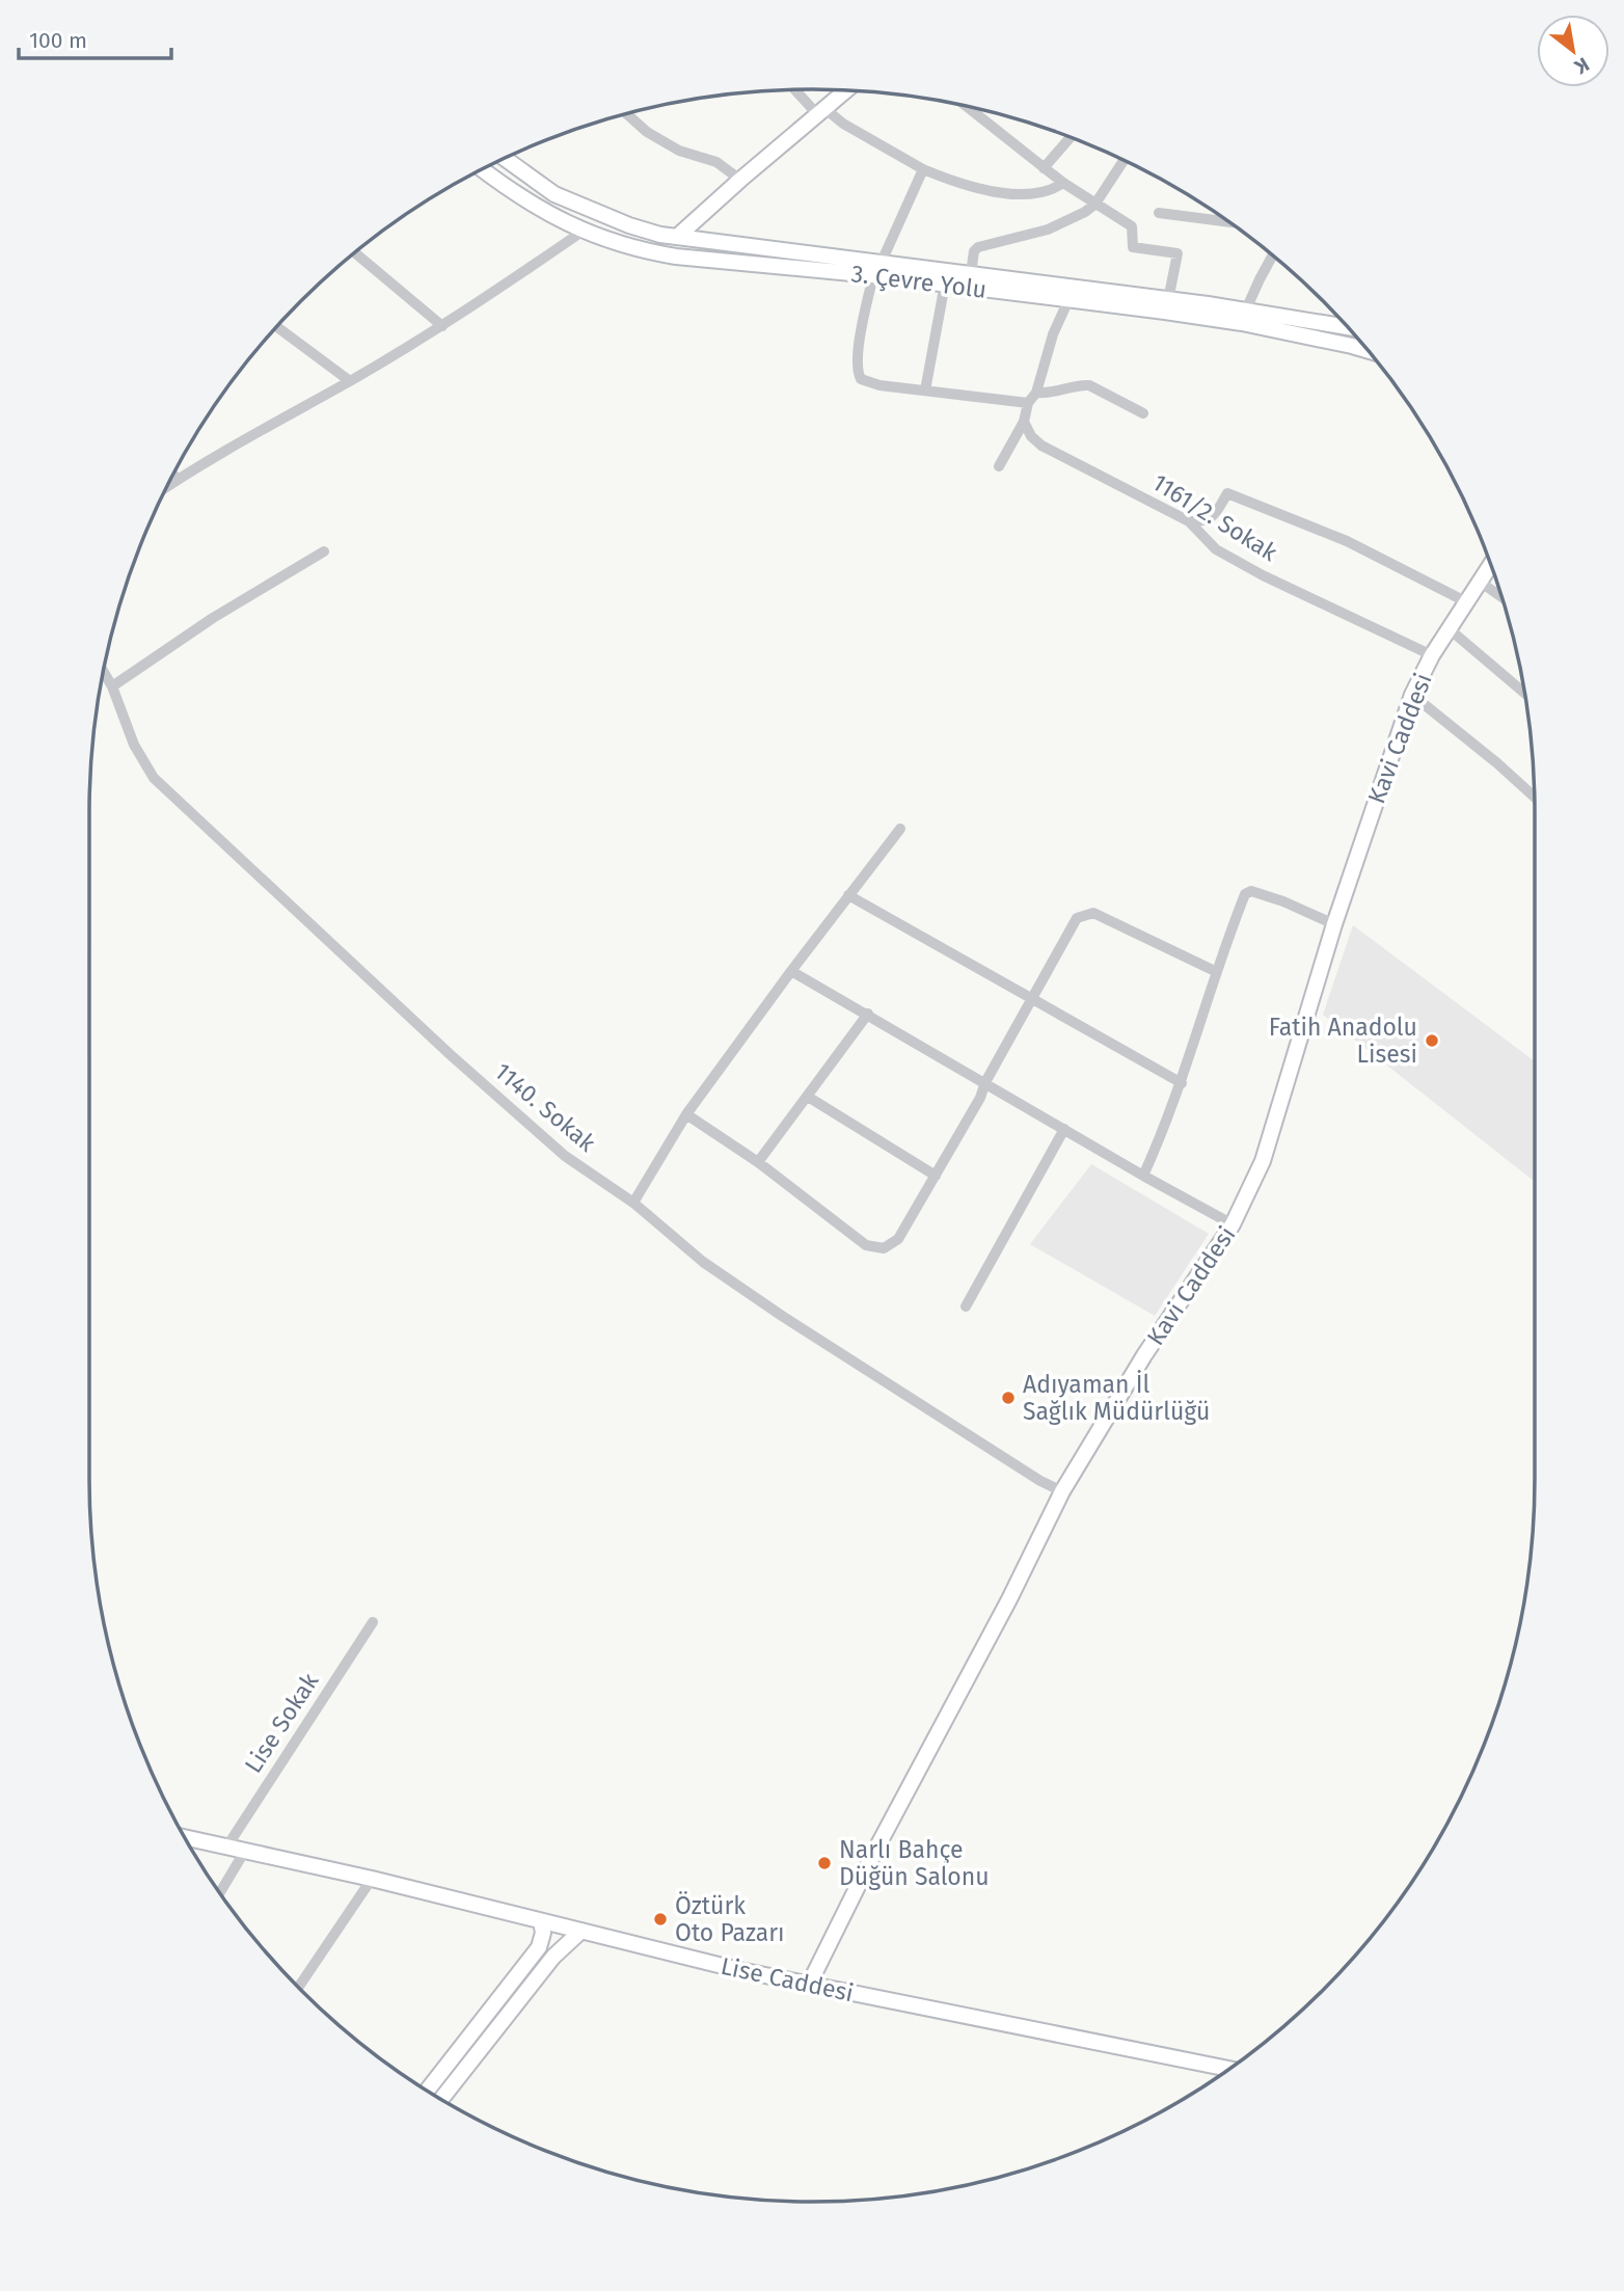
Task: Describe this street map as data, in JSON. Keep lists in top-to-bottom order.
{
  "streets": {
    "street": [
      "3. Çevre Yolu",
      "1161/2. Sokak",
      "Kavi Caddesi",
      "1140. Sokak",
      "Lise Sokak",
      "Lise Caddesi"
    ]
  },
  "crossings": [
    ["1161/2. Sokak", "Kavi Caddesi"],
    ["Kavi Caddesi", "1140. Sokak"],
    ["Kavi Caddesi", "Lise Caddesi"],
    ["Lise Sokak", "Lise Caddesi"]
  ],
  "places": [
    "Fatih Anadolu Lisesi",
    "Adıyaman İl Sağlık Müdürlüğü",
    "Narlı Bahçe Düğün Salonu",
    "Öztürk Oto Pazarı"
  ],
  "scale_bar": "100 m",
  "north": "bottom right"
}
